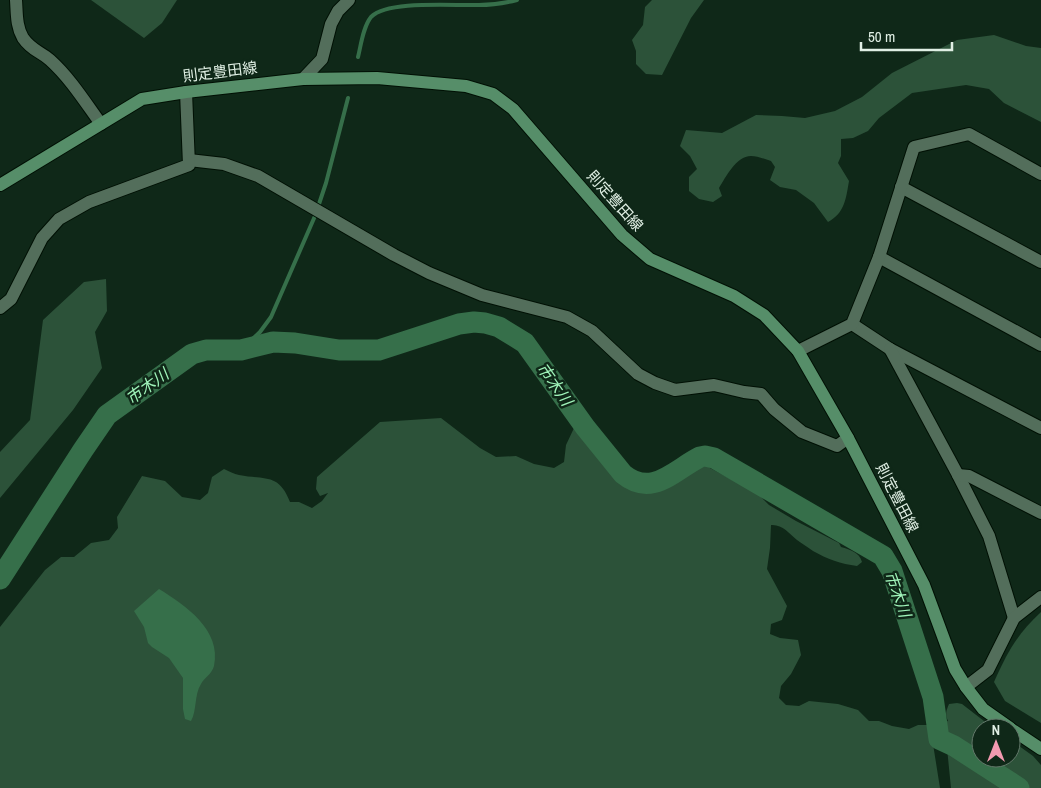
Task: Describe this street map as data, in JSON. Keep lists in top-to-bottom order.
{
  "streets": {
    "main road": ["則定豊田線"]
  },
  "water": ["市木川"],
  "scale_bar": "50 m",
  "north": "top"
}
